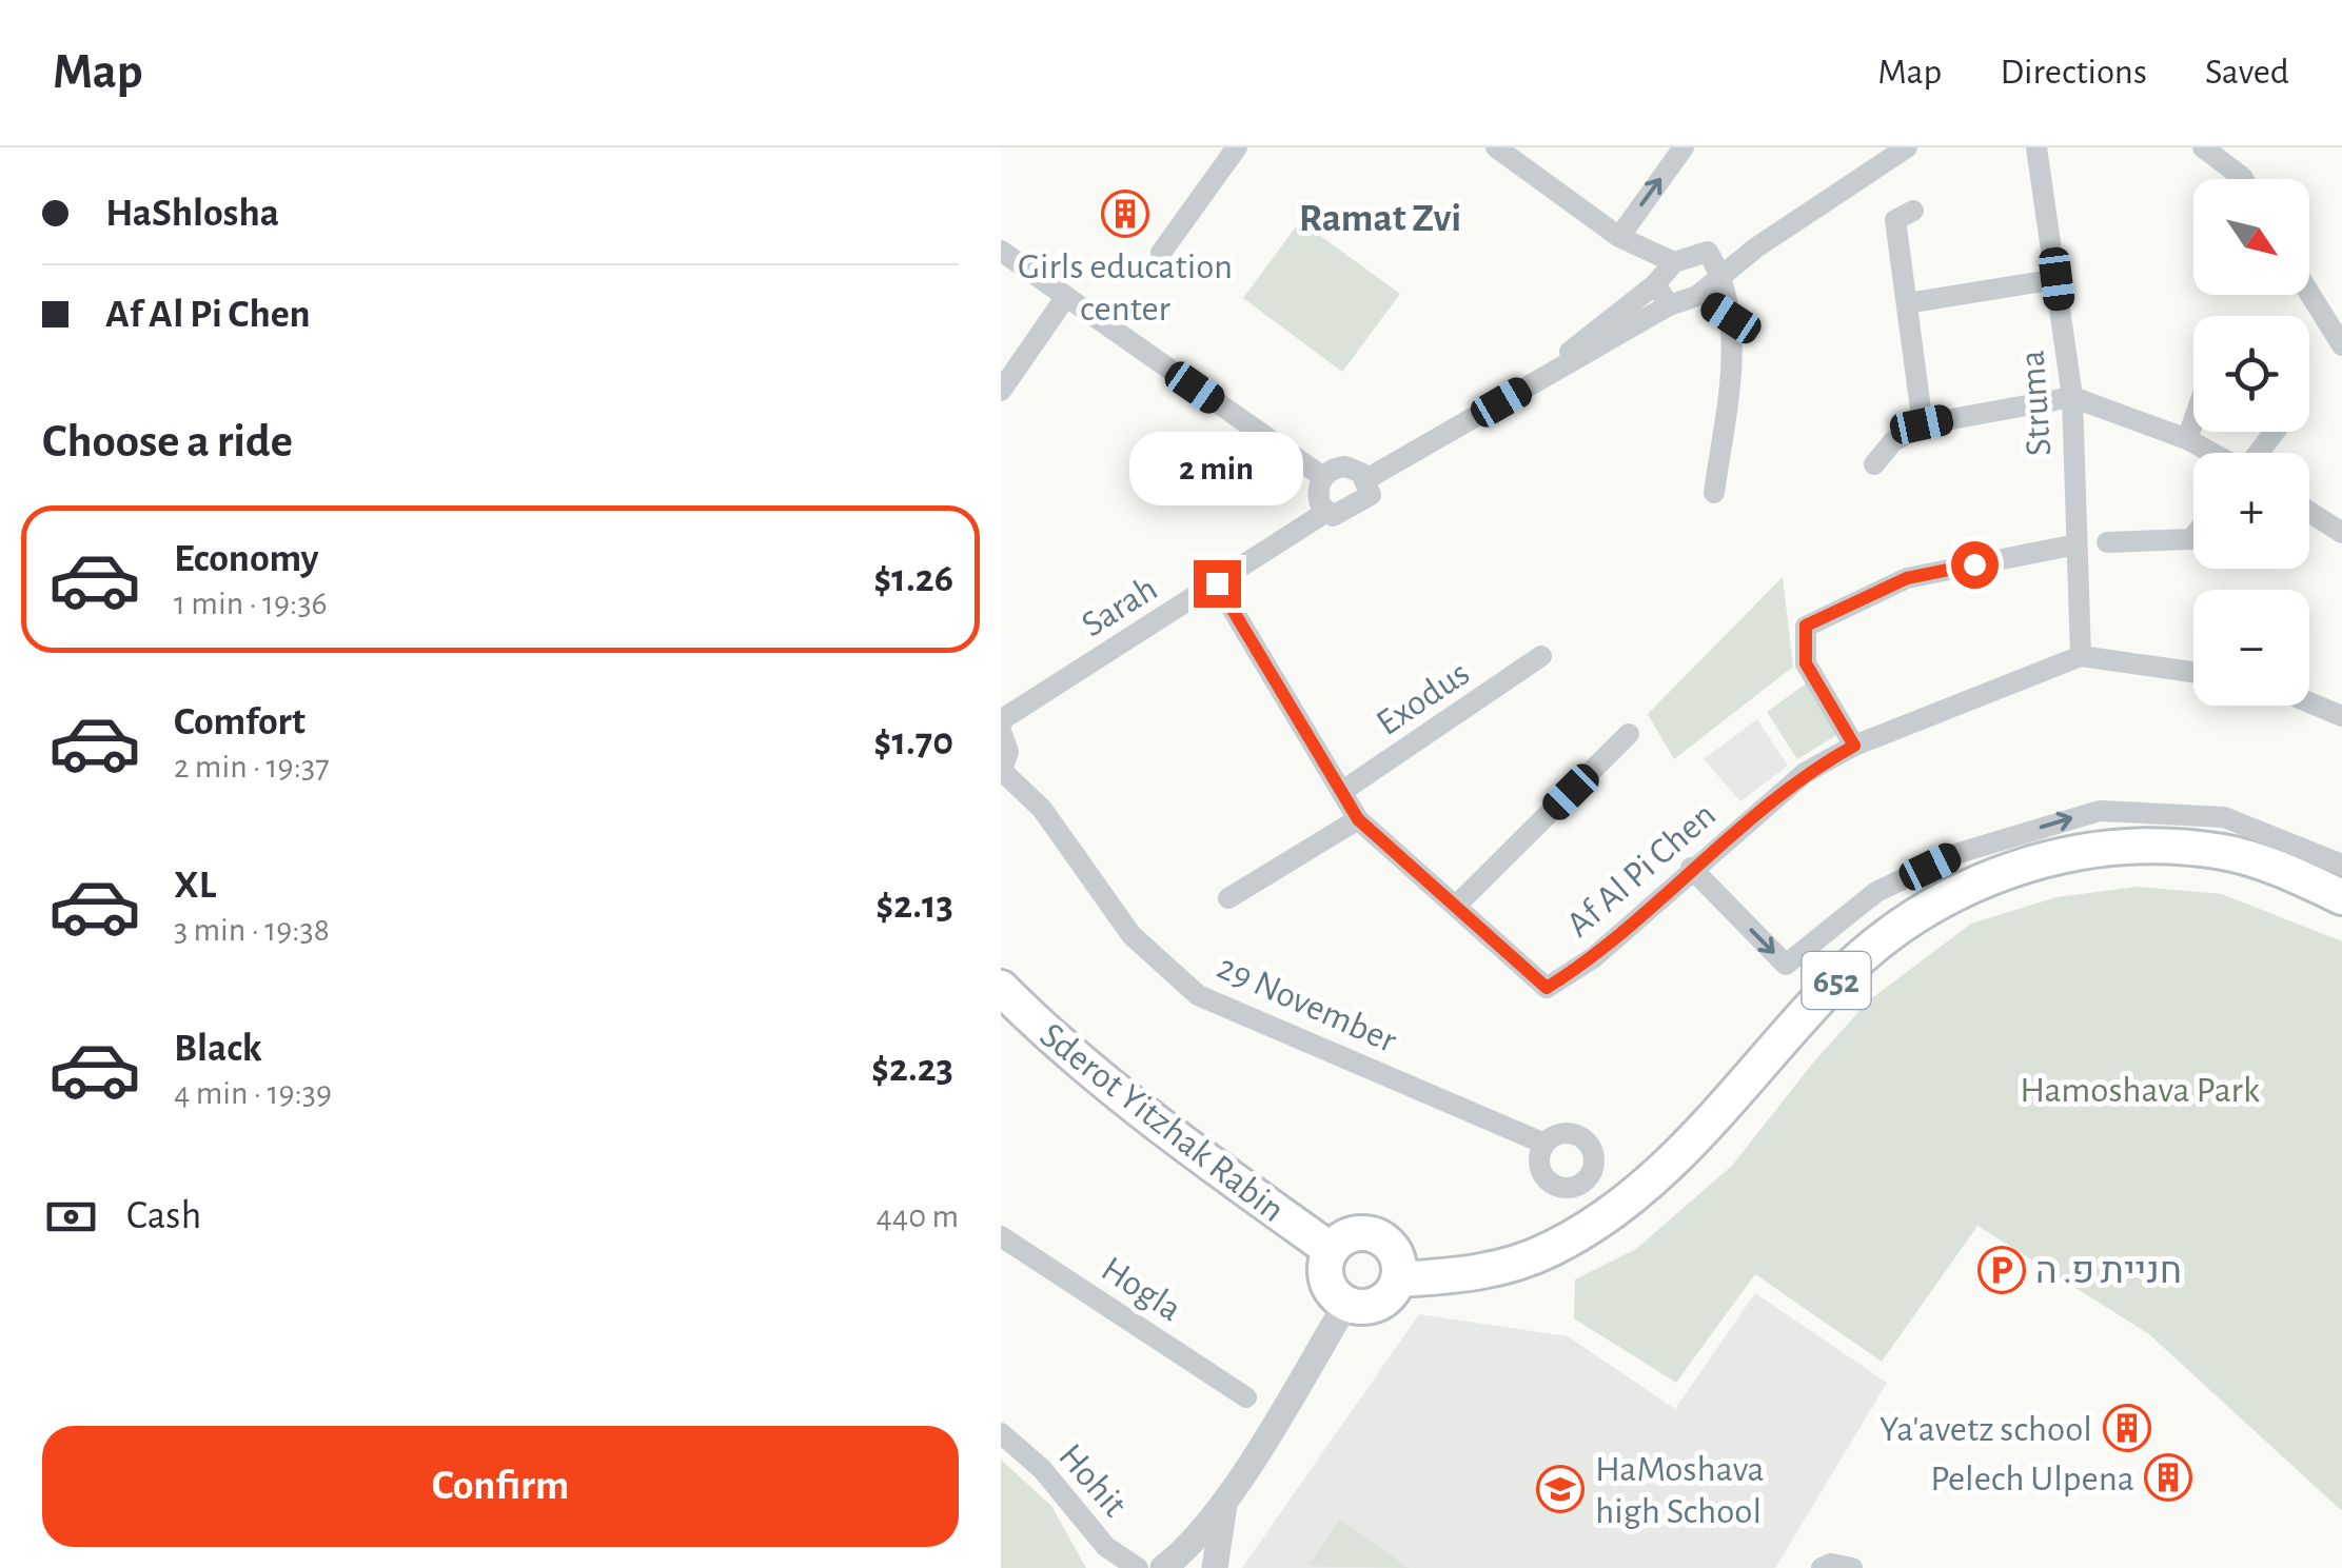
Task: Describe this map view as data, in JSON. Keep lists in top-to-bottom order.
{
  "streets": {
    "main road": ["652", "Sderot Yitzhak Rabin"],
    "street": [
      "Struma",
      "Sarah",
      "Exodus",
      "Af Al Pi Chen",
      "29 November",
      "Hogla",
      "Hohit"
    ]
  },
  "crossings": [
    ["Struma", "Af Al Pi Chen"],
    ["Sarah", "Af Al Pi Chen"],
    ["Exodus", "Af Al Pi Chen"],
    ["652", "Sderot Yitzhak Rabin"]
  ],
  "districts": ["Ramat Zvi"],
  "parks": ["Hamoshava Park"],
  "places": {
    "building": ["Girls education center", "Ya'avetz school", "Pelech Ulpena"],
    "parking": ["חניית פ. ה"],
    "school or university": ["HaMoshava high School"]
  },
  "north": "bottom right",
  "page": {
    "header": "Map",
    "nav": ["Map", "Directions", "Saved"],
    "banner": ["HaShlosha", "Af Al Pi Chen"],
    "map_buttons": ["+", "−"],
    "heading": "Choose a ride",
    "bubble": "2 min",
    "list": [
      {
        "name": "Economy",
        "note": "1 min · 19:36",
        "value": "$1.26"
      },
      {
        "name": "Comfort",
        "note": "2 min · 19:37",
        "value": "$1.70"
      },
      {
        "name": "XL",
        "note": "3 min · 19:38",
        "value": "$2.13"
      },
      {
        "name": "Black",
        "note": "4 min · 19:39",
        "value": "$2.23"
      }
    ],
    "pay": ["Cash", "440 m"],
    "buttons": "Confirm"
  }
}
